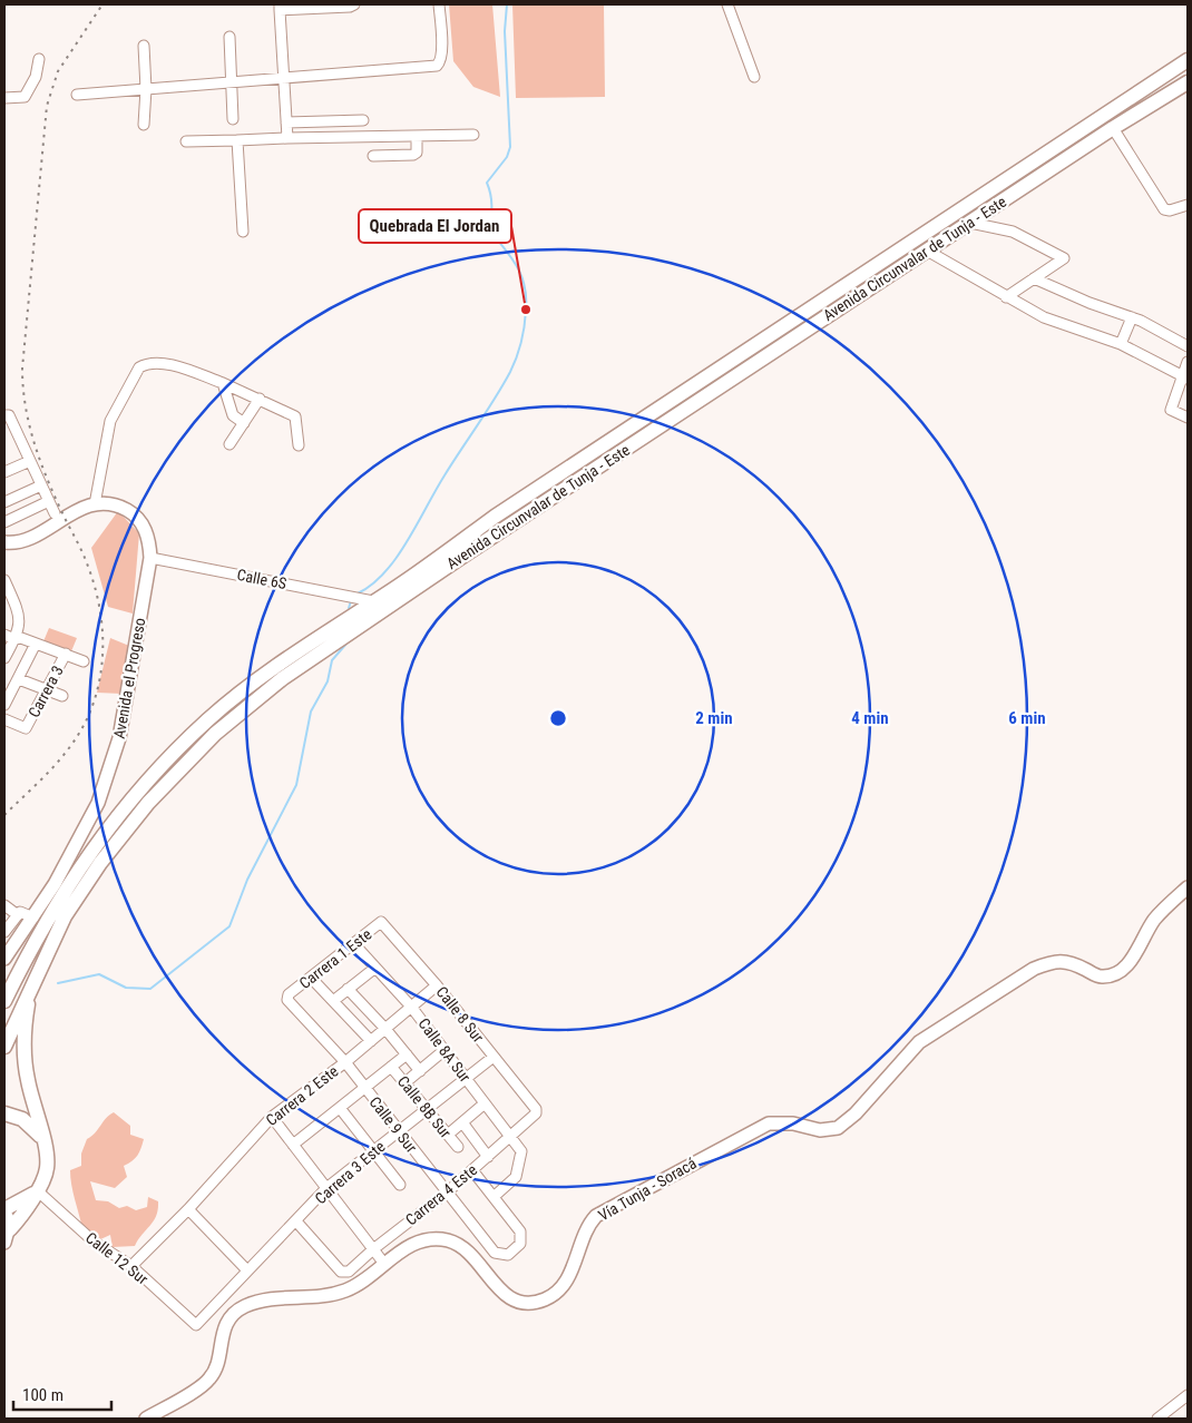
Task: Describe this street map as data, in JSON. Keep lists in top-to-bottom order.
{
  "streets": {
    "highway": ["Avenida Circunvalar de Tunja - Este"],
    "main road": ["Avenida el Progreso", "Vía Tunja - Soracá"],
    "street": [
      "Calle 6S",
      "Carrera 3",
      "Carrera 1 Este",
      "Calle 8 Sur",
      "Calle 8A Sur",
      "Carrera 2 Este",
      "Calle 8B Sur",
      "Calle 9 Sur",
      "Carrera 3 Este",
      "Carrera 4 Este",
      "Calle 12 Sur"
    ]
  },
  "crossings": [
    ["Avenida Circunvalar de Tunja - Este", "Calle 6S"],
    ["Calle 6S", "Avenida el Progreso"],
    ["Carrera 1 Este", "Calle 8 Sur"],
    ["Carrera 1 Este", "Calle 8A Sur"],
    ["Carrera 1 Este", "Calle 9 Sur"],
    ["Calle 8 Sur", "Carrera 2 Este"],
    ["Calle 8 Sur", "Carrera 3 Este"],
    ["Calle 8 Sur", "Carrera 4 Este"],
    ["Calle 8A Sur", "Carrera 2 Este"],
    ["Calle 8A Sur", "Calle 9 Sur"],
    ["Calle 8A Sur", "Carrera 3 Este"],
    ["Calle 8A Sur", "Carrera 4 Este"],
    ["Carrera 2 Este", "Calle 9 Sur"],
    ["Carrera 2 Este", "Calle 12 Sur"],
    ["Calle 8B Sur", "Carrera 3 Este"],
    ["Calle 9 Sur", "Carrera 3 Este"],
    ["Calle 9 Sur", "Carrera 4 Este"],
    ["Carrera 3 Este", "Calle 12 Sur"]
  ],
  "places": ["Quebrada El Jordan"],
  "scale_bar": "100 m",
  "rings": ["2 min", "4 min", "6 min"]
}
